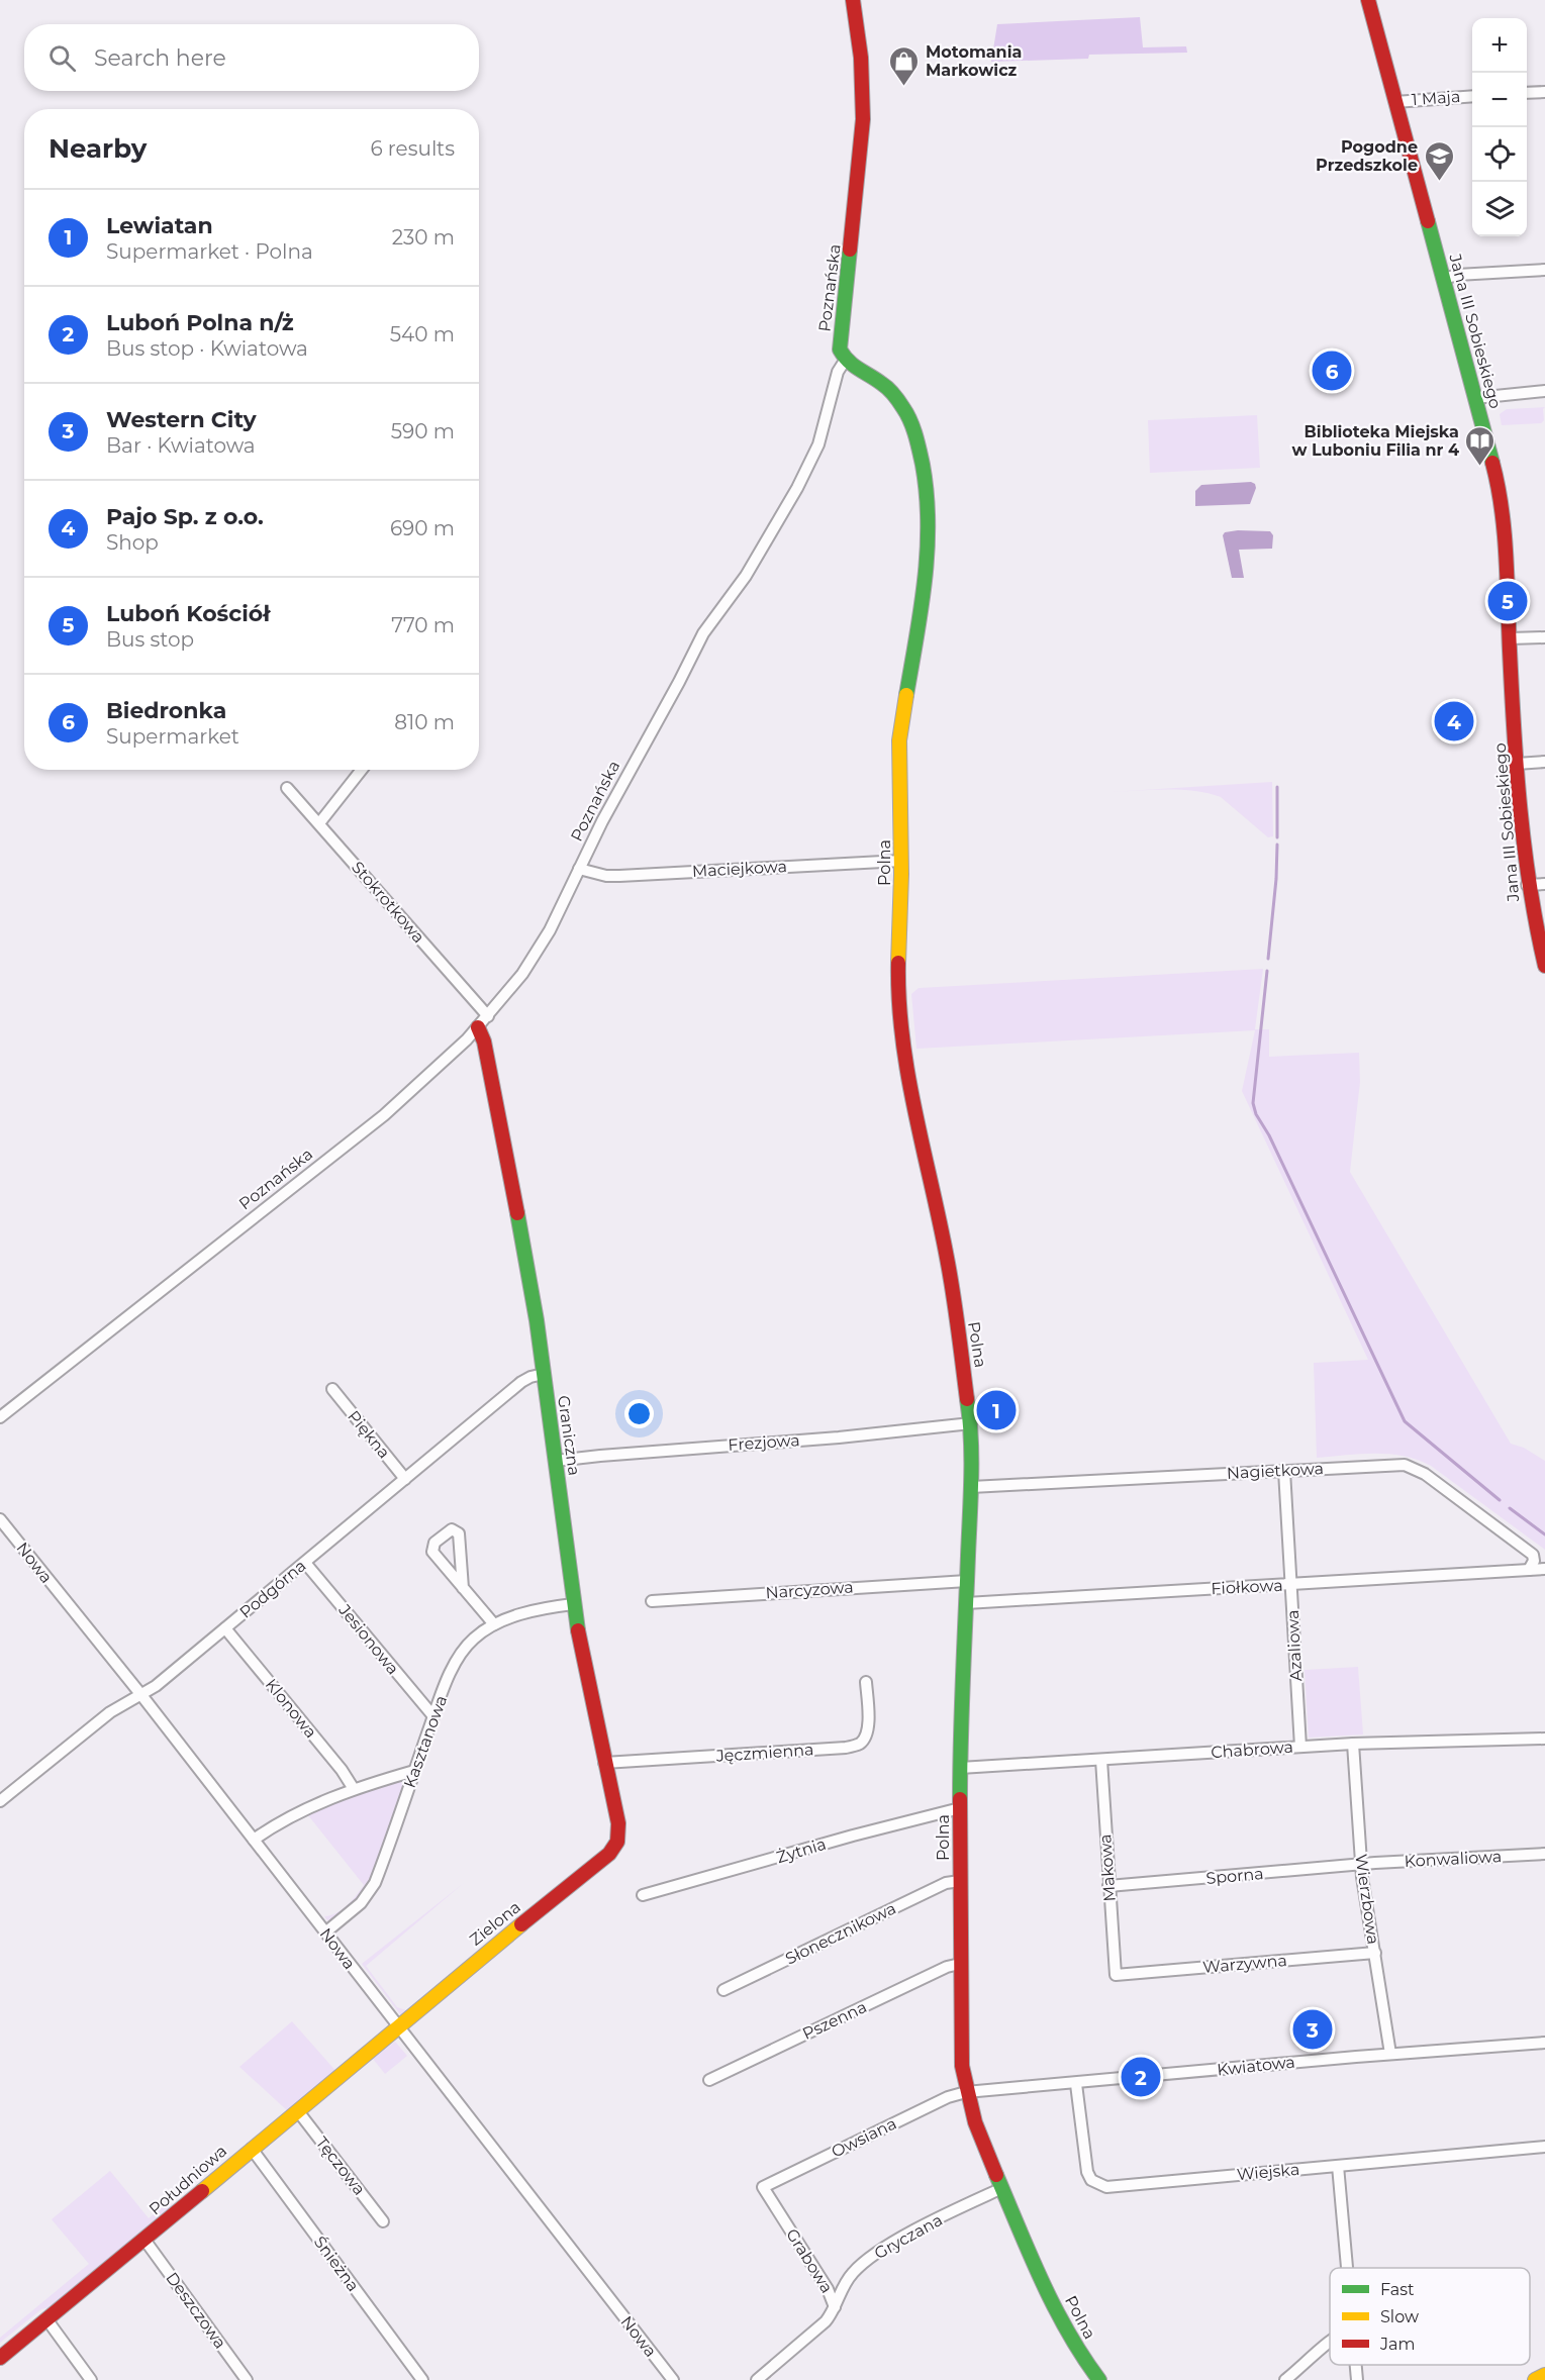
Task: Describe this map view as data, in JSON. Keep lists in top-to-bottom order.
{
  "streets": {
    "street": [
      "1 Maja",
      "Poznańska",
      "Jana III Sobieskiego",
      "Polna",
      "Maciejkowa",
      "Stokrotkowa",
      "Piękna",
      "Graniczna",
      "Frezjowa",
      "Nagietkowa",
      "Nowa",
      "Fiołkowa",
      "Podgórna",
      "Narcyzowa",
      "Jesionowa",
      "Azaliowa",
      "Klonowa",
      "Kasztanowa",
      "Chabrowa",
      "Jęczmienna",
      "Żytnia",
      "Konwaliowa",
      "Makowa",
      "Sporna",
      "Wierzbowa",
      "Zielona",
      "Słonecznikowa",
      "Warzywna",
      "Pszenna",
      "Kwiatowa",
      "Owsiana",
      "Tęczowa",
      "Wiejska",
      "Południowa",
      "Gryczana",
      "Grabowa",
      "Śnieżna",
      "Deszczowa"
    ]
  },
  "crossings": [
    ["1 Maja", "Jana III Sobieskiego"],
    ["Poznańska", "Polna"],
    ["Poznańska", "Maciejkowa"],
    ["Poznańska", "Stokrotkowa"],
    ["Poznańska", "Graniczna"],
    ["Polna", "Maciejkowa"],
    ["Polna", "Frezjowa"],
    ["Polna", "Nagietkowa"],
    ["Polna", "Fiołkowa"],
    ["Polna", "Narcyzowa"],
    ["Polna", "Chabrowa"],
    ["Polna", "Żytnia"],
    ["Polna", "Słonecznikowa"],
    ["Polna", "Pszenna"],
    ["Polna", "Kwiatowa"],
    ["Polna", "Owsiana"],
    ["Polna", "Gryczana"],
    ["Piękna", "Podgórna"],
    ["Graniczna", "Frezjowa"],
    ["Graniczna", "Podgórna"],
    ["Graniczna", "Kasztanowa"],
    ["Graniczna", "Jęczmienna"],
    ["Graniczna", "Zielona"],
    ["Nagietkowa", "Fiołkowa"],
    ["Nagietkowa", "Azaliowa"],
    ["Nowa", "Podgórna"],
    ["Nowa", "Kasztanowa"],
    ["Nowa", "Zielona"],
    ["Nowa", "Południowa"],
    ["Fiołkowa", "Azaliowa"],
    ["Podgórna", "Jesionowa"],
    ["Podgórna", "Klonowa"],
    ["Jesionowa", "Kasztanowa"],
    ["Azaliowa", "Chabrowa"],
    ["Chabrowa", "Makowa"],
    ["Chabrowa", "Wierzbowa"],
    ["Konwaliowa", "Sporna"],
    ["Konwaliowa", "Wierzbowa"],
    ["Makowa", "Sporna"],
    ["Makowa", "Warzywna"],
    ["Sporna", "Wierzbowa"],
    ["Wierzbowa", "Warzywna"],
    ["Wierzbowa", "Kwiatowa"],
    ["Zielona", "Południowa"],
    ["Kwiatowa", "Owsiana"],
    ["Kwiatowa", "Wiejska"],
    ["Owsiana", "Grabowa"],
    ["Tęczowa", "Południowa"],
    ["Południowa", "Śnieżna"],
    ["Południowa", "Deszczowa"],
    ["Gryczana", "Grabowa"]
  ],
  "places": {
    "shop": ["Motomania Markowicz"],
    "school or university": ["Pogodne Przedszkole"],
    "library": ["Biblioteka Miejska w Luboniu Filia nr 4"]
  },
  "legend": ["Fast", "Slow", "Jam"],
  "page": {
    "map_buttons": ["+", "−"],
    "search": "Search here",
    "heading": ["Nearby", "6 results"],
    "list": [
      {
        "mark": "1",
        "name": "Lewiatan",
        "note": "Supermarket · Polna",
        "value": "230 m"
      },
      {
        "mark": "2",
        "name": "Luboń Polna n/ż",
        "note": "Bus stop · Kwiatowa",
        "value": "540 m"
      },
      {
        "mark": "3",
        "name": "Western City",
        "note": "Bar · Kwiatowa",
        "value": "590 m"
      },
      {
        "mark": "4",
        "name": "Pajo Sp. z o.o.",
        "note": "Shop",
        "value": "690 m"
      },
      {
        "mark": "5",
        "name": "Luboń Kościół",
        "note": "Bus stop",
        "value": "770 m"
      },
      {
        "mark": "6",
        "name": "Biedronka",
        "note": "Supermarket",
        "value": "810 m"
      }
    ],
    "pins": [
      "6",
      "5",
      "4",
      "1",
      "3",
      "2"
    ]
  }
}
